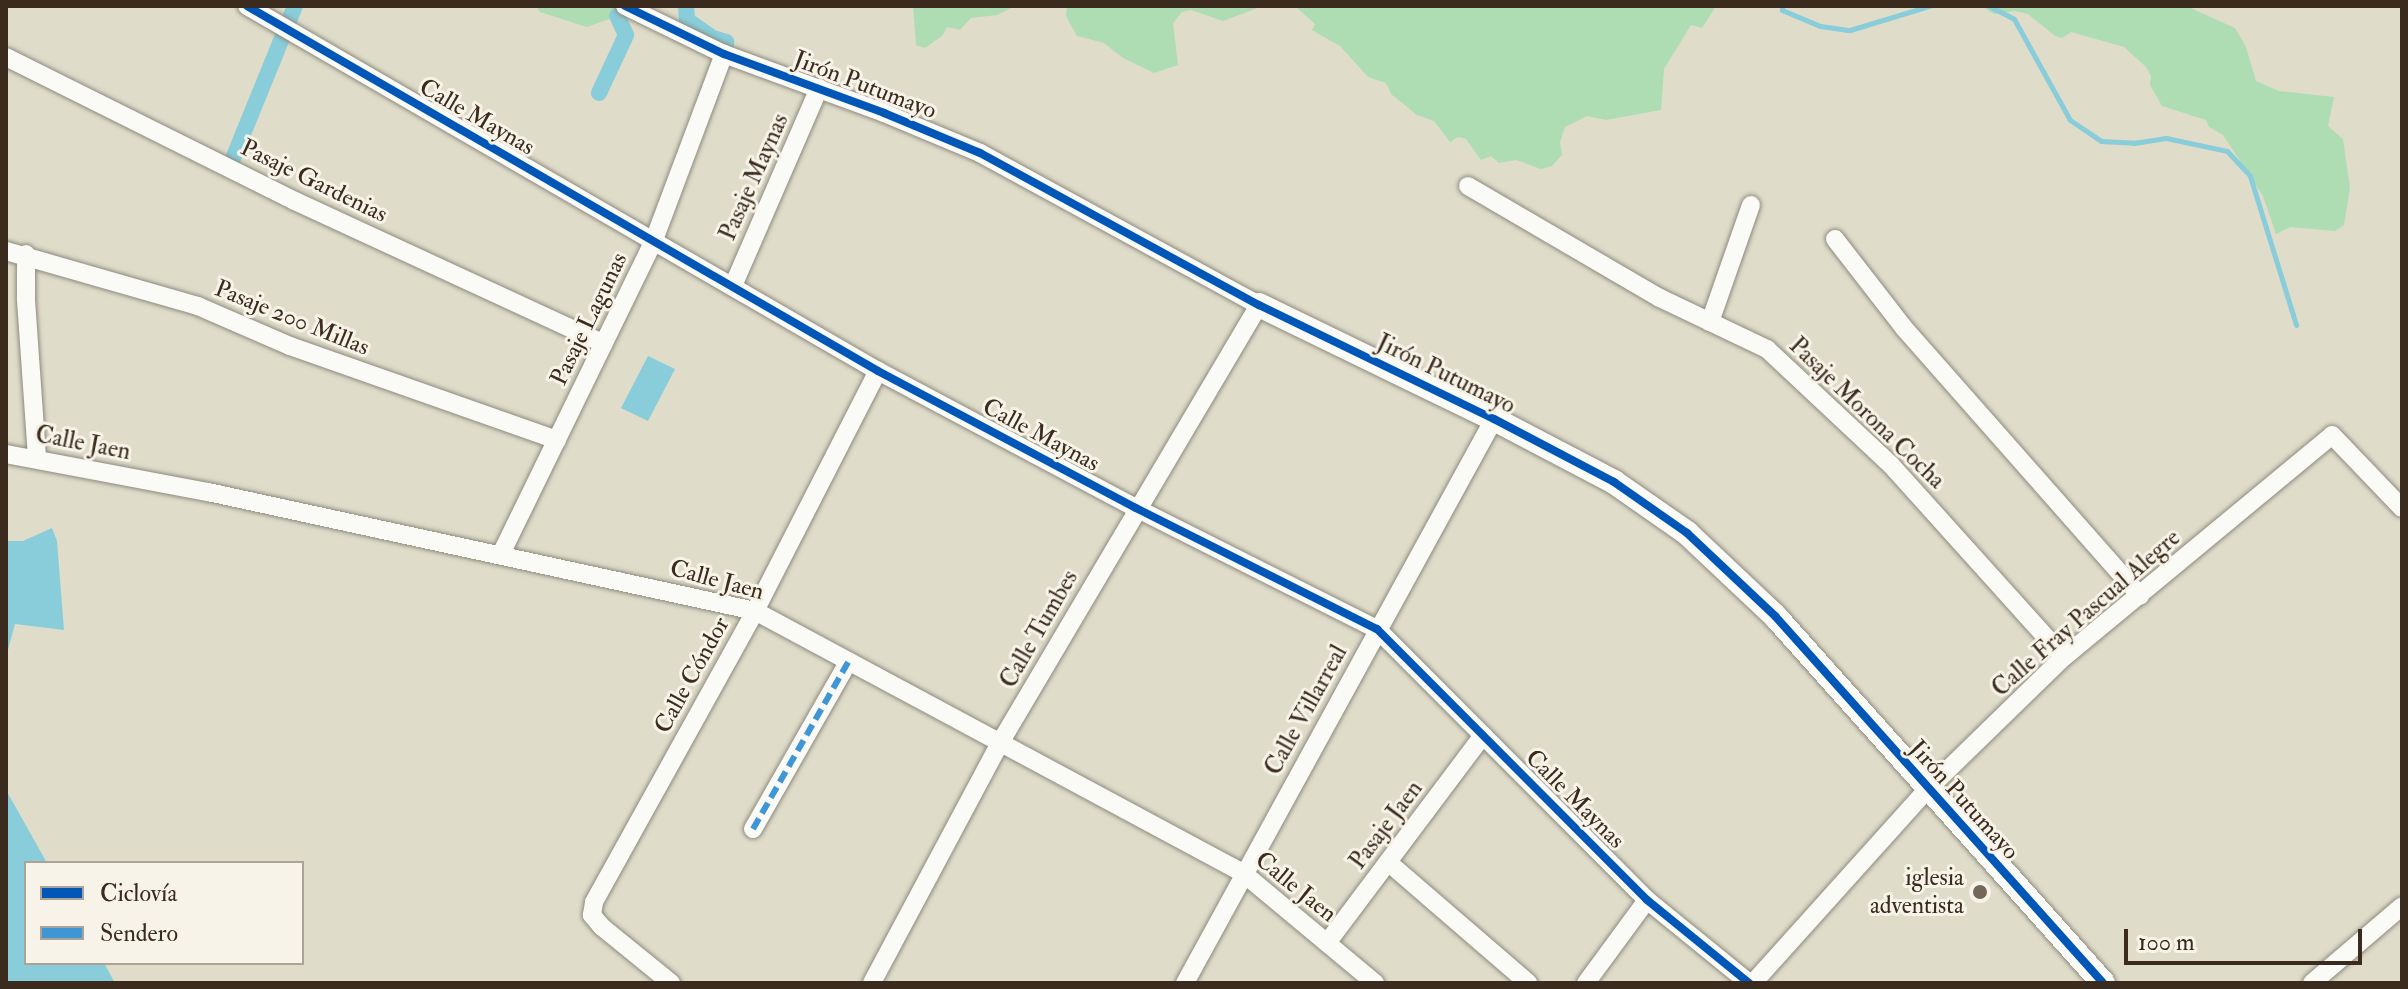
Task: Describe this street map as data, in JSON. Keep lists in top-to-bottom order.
{
  "streets": {
    "street": [
      "Jirón Putumayo",
      "Calle Maynas",
      "Pasaje Maynas",
      "Pasaje Gardenias",
      "Pasaje 200 Millas",
      "Pasaje Lagunas",
      "Pasaje Morona Cocha",
      "Calle Jaen",
      "Calle Fray Pascual Alegre",
      "Calle Tumbes",
      "Calle Cóndor",
      "Calle Villarreal",
      "Pasaje Jaen"
    ]
  },
  "crossings": [
    ["Jirón Putumayo", "Pasaje Maynas"],
    ["Jirón Putumayo", "Pasaje Lagunas"],
    ["Jirón Putumayo", "Calle Fray Pascual Alegre"],
    ["Jirón Putumayo", "Calle Tumbes"],
    ["Jirón Putumayo", "Calle Villarreal"],
    ["Calle Maynas", "Pasaje Maynas"],
    ["Calle Maynas", "Pasaje Lagunas"],
    ["Calle Maynas", "Calle Fray Pascual Alegre"],
    ["Calle Maynas", "Calle Tumbes"],
    ["Calle Maynas", "Calle Cóndor"],
    ["Calle Maynas", "Calle Villarreal"],
    ["Calle Maynas", "Pasaje Jaen"],
    ["Pasaje Gardenias", "Pasaje Lagunas"],
    ["Pasaje 200 Millas", "Pasaje Lagunas"],
    ["Pasaje Lagunas", "Calle Jaen"],
    ["Pasaje Morona Cocha", "Calle Fray Pascual Alegre"],
    ["Calle Jaen", "Calle Tumbes"],
    ["Calle Jaen", "Calle Cóndor"],
    ["Calle Jaen", "Calle Villarreal"],
    ["Calle Jaen", "Pasaje Jaen"]
  ],
  "places": ["iglesia adventista"],
  "legend": ["Ciclovía", "Sendero"],
  "scale_bar": "100 m"
}
